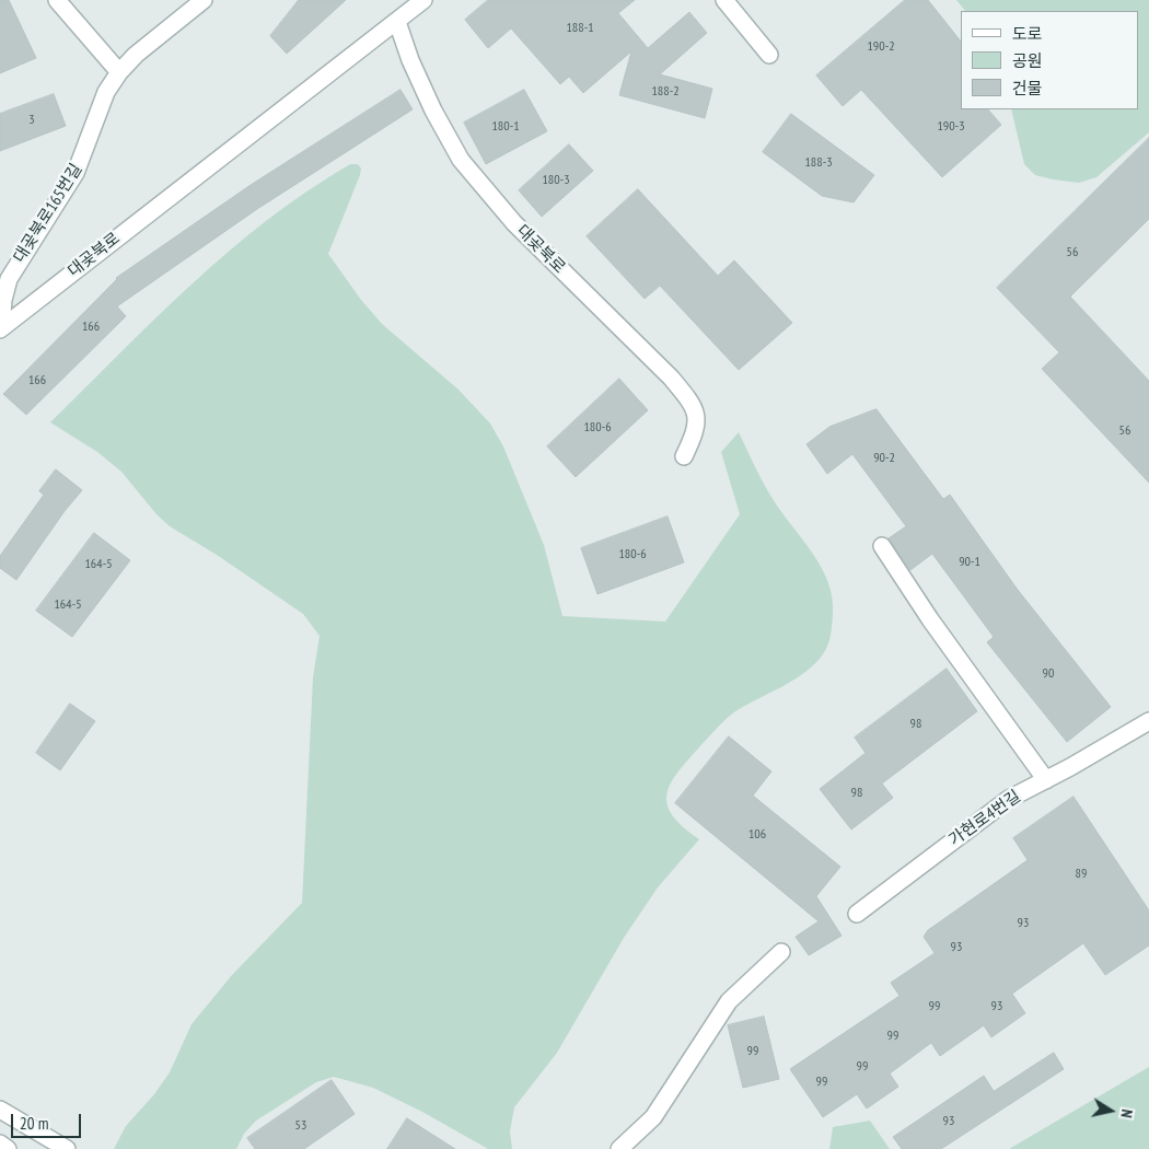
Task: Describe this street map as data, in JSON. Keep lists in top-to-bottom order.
{
  "streets": {
    "street": ["대곶북로165번길", "대곶북로", "가현로4번길"]
  },
  "crossings": [
    ["대곶북로165번길", "대곶북로"]
  ],
  "house_numbers": [
    "188-1",
    "190-2",
    "188-2",
    "3",
    "180-1",
    "190-3",
    "188-3",
    "180-3",
    "56",
    "166",
    "166",
    "180-6",
    "56",
    "90-2",
    "180-6",
    "90-1",
    "164-5",
    "164-5",
    "90",
    "98",
    "98",
    "106",
    "89",
    "93",
    "93",
    "99",
    "93",
    "99",
    "99",
    "99",
    "99",
    "93",
    "53"
  ],
  "legend": ["도로", "공원", "건물"],
  "scale_bar": "20 m",
  "north": "right"
}
